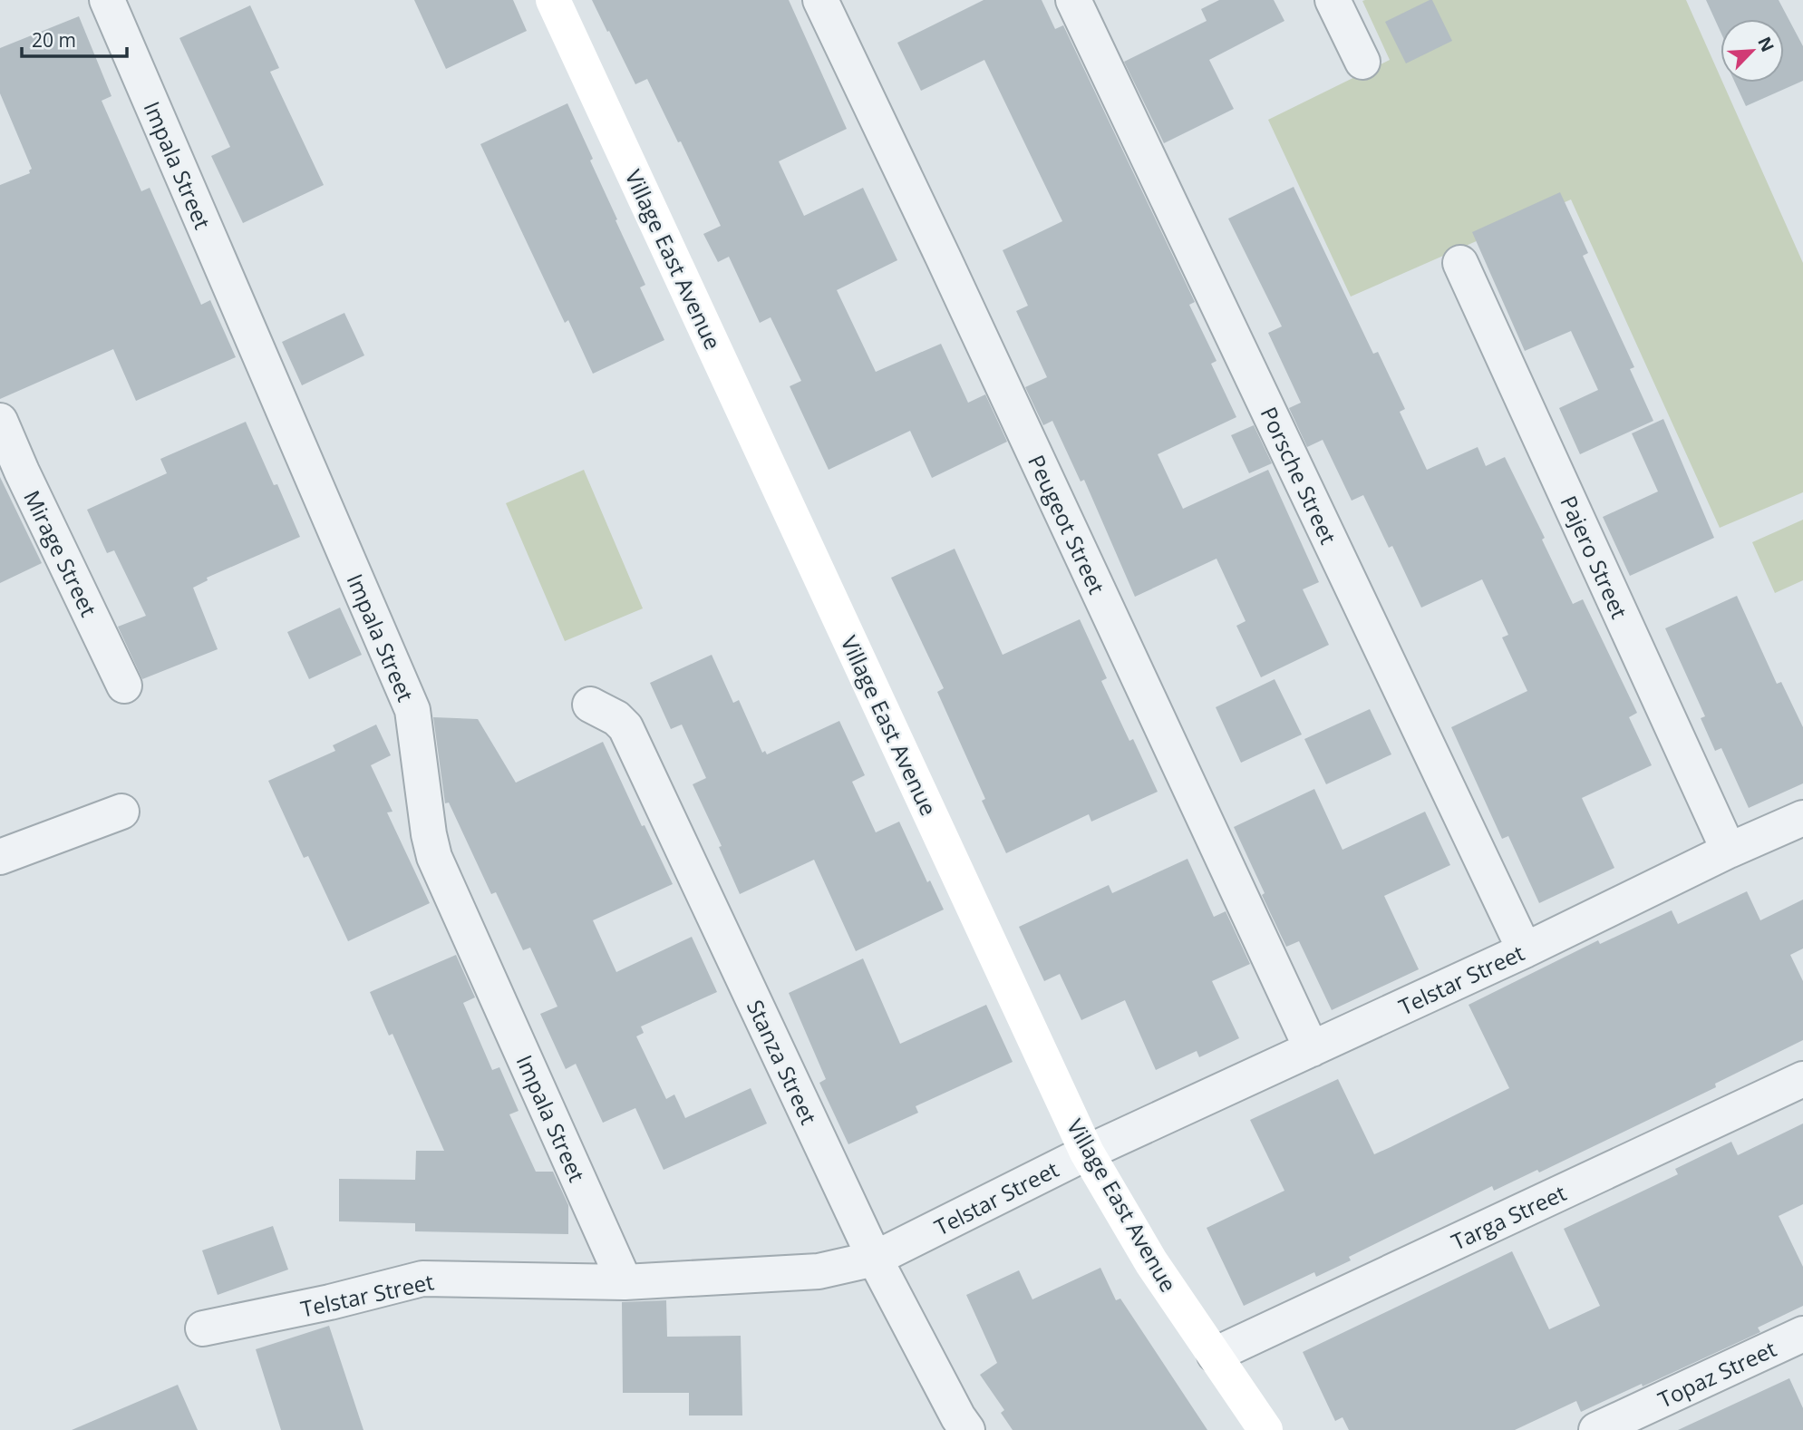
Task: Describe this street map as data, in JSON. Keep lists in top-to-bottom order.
{
  "streets": {
    "street": [
      "Impala Street",
      "Village East Avenue",
      "Porsche Street",
      "Peugeot Street",
      "Mirage Street",
      "Pajero Street",
      "Telstar Street",
      "Stanza Street",
      "Targa Street",
      "Topaz Street"
    ]
  },
  "crossings": [
    ["Impala Street", "Telstar Street"],
    ["Village East Avenue", "Telstar Street"],
    ["Village East Avenue", "Targa Street"],
    ["Porsche Street", "Telstar Street"],
    ["Peugeot Street", "Telstar Street"],
    ["Pajero Street", "Telstar Street"],
    ["Telstar Street", "Stanza Street"]
  ],
  "scale_bar": "20 m",
  "north": "top right"
}
